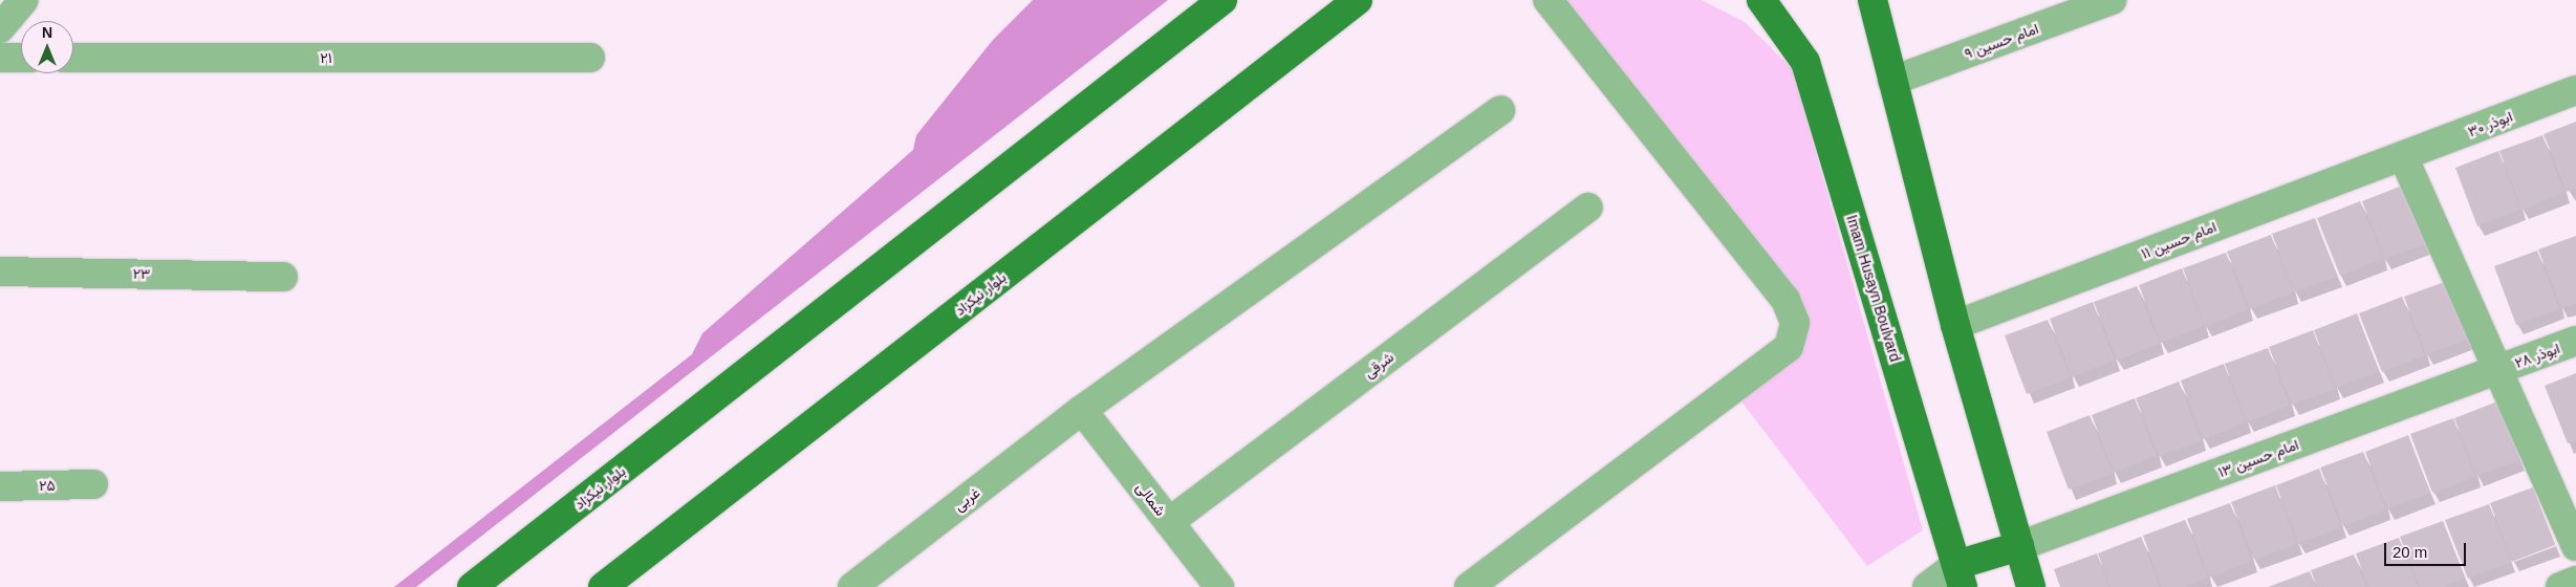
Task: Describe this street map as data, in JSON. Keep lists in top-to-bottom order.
{
  "streets": {
    "main road": ["Imam Husayn Boulvard", "بلوار نیکزاد"],
    "street": [
      "امام حسین ۹",
      "۲۱",
      "ابوذر ۳۰",
      "امام حسین ۱۱",
      "۲۳",
      "ابوذر ۲۸",
      "شرقی",
      "امام حسین ۱۳",
      "۲۵",
      "غربی",
      "شمالی"
    ]
  },
  "crossings": [
    ["ابوذر ۳۰", "امام حسین ۱۱"],
    ["ابوذر ۲۸", "امام حسین ۱۳"],
    ["شرقی", "شمالی"],
    ["غربی", "شمالی"]
  ],
  "scale_bar": "20 m",
  "north": "top"
}
